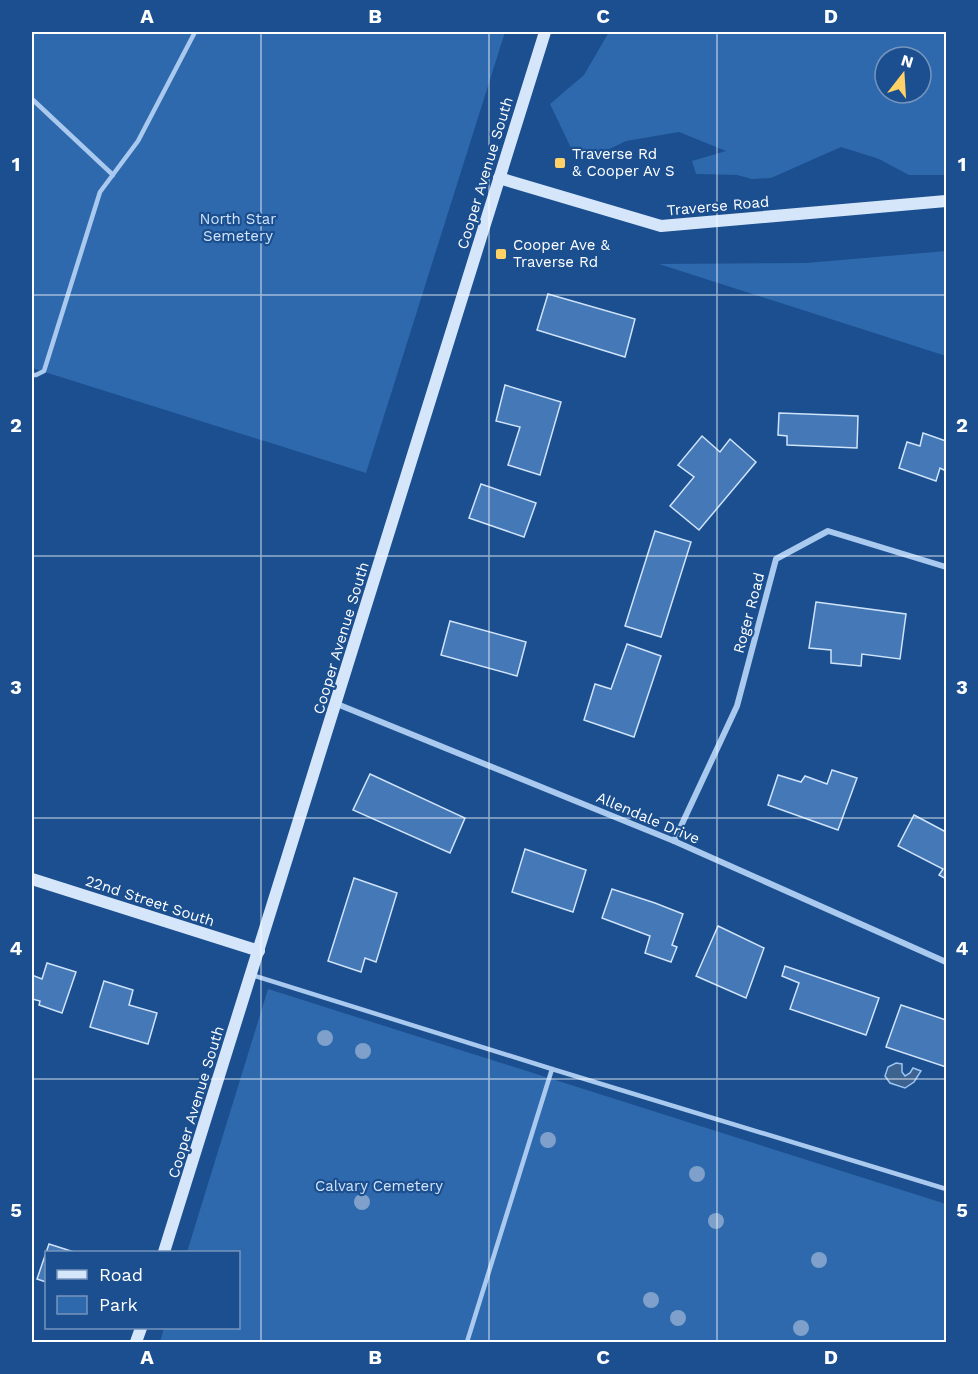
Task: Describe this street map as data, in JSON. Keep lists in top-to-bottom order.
{
  "streets": {
    "street": [
      "Cooper Avenue South",
      "Traverse Road",
      "Roger Road",
      "Allendale Drive",
      "22nd Street South"
    ]
  },
  "crossings": [
    ["Cooper Avenue South", "Traverse Road"],
    ["Cooper Avenue South", "Allendale Drive"],
    ["Cooper Avenue South", "22nd Street South"],
    ["Roger Road", "Allendale Drive"]
  ],
  "parks": ["North Star Semetery", "Calvary Cemetery"],
  "places": {
    "transit": ["Traverse Rd & Cooper Av S", "Cooper Ave & Traverse Rd"]
  },
  "legend": ["Road", "Park"],
  "north": "top",
  "grid": {
    "columns": [
      "A",
      "B",
      "C",
      "D"
    ],
    "rows": [
      "1",
      "2",
      "3",
      "4",
      "5"
    ]
  }
}
